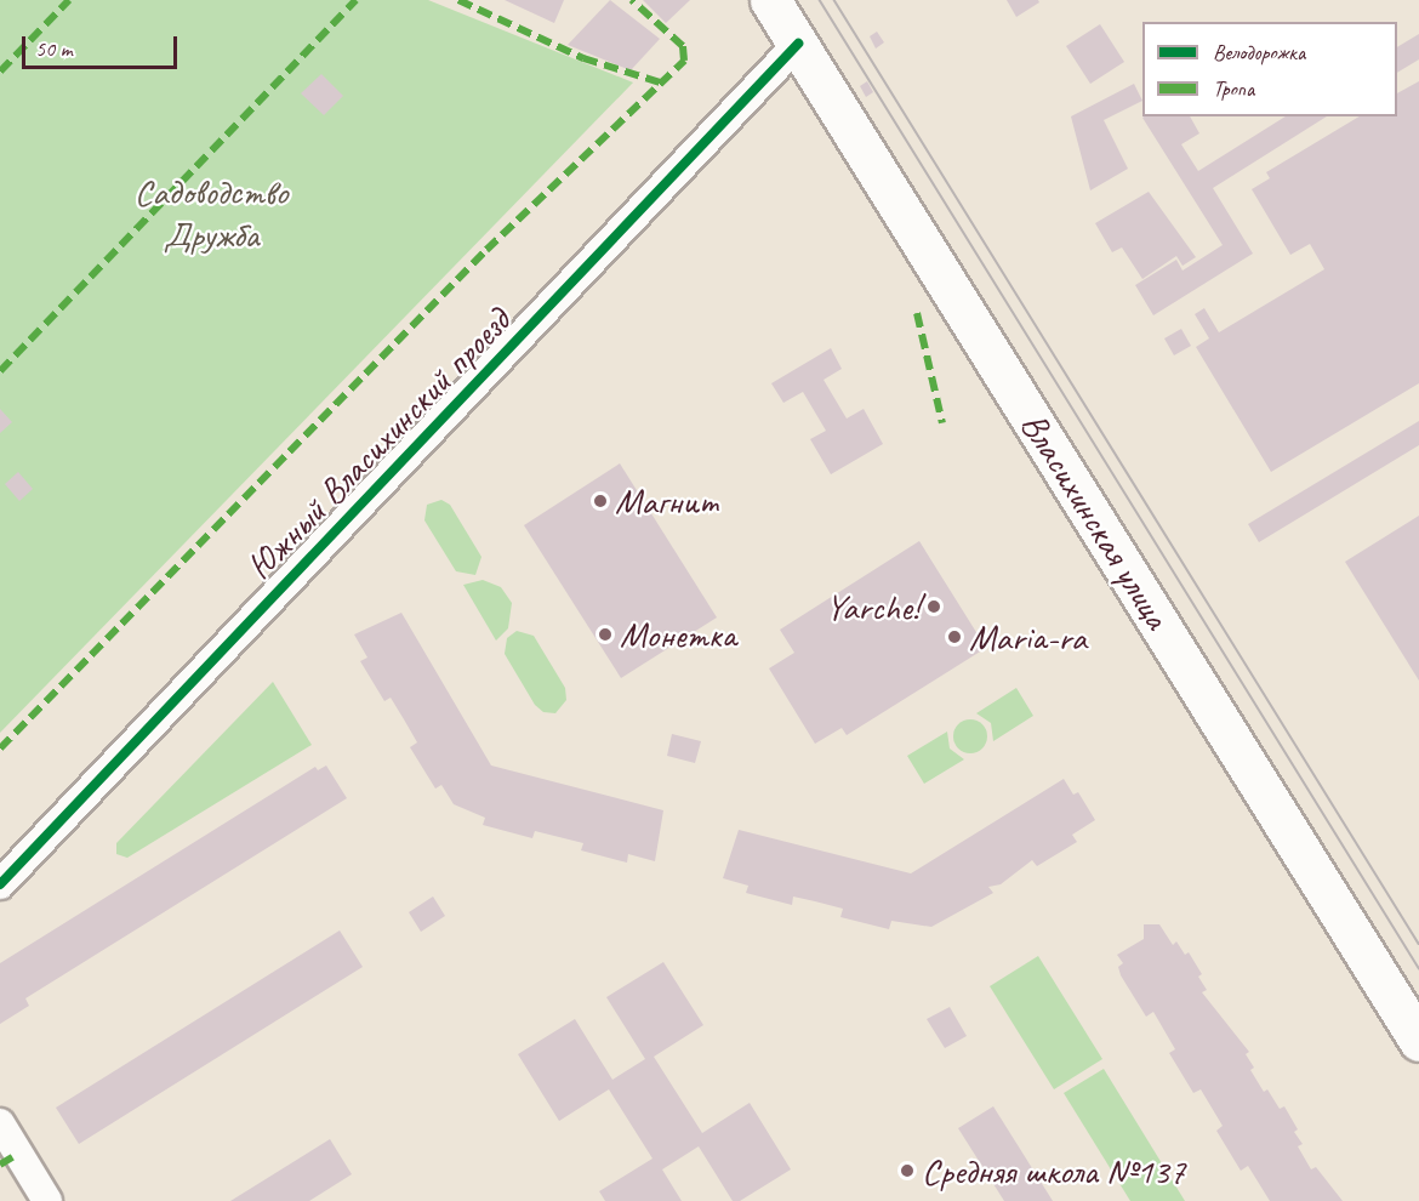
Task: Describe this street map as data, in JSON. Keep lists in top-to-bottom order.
{
  "streets": {
    "highway": ["Власихинская улица"],
    "street": ["Южный Власихинский проезд"]
  },
  "crossings": [
    ["Южный Власихинский проезд", "Власихинская улица"]
  ],
  "parks": ["Садоводство Дружба"],
  "places": [
    "Магнит",
    "Yarche!",
    "Монетка",
    "Maria-ra",
    "Средняя школа №137"
  ],
  "legend": ["Велодорожка", "Тропа"],
  "scale_bar": "50 m"
}
